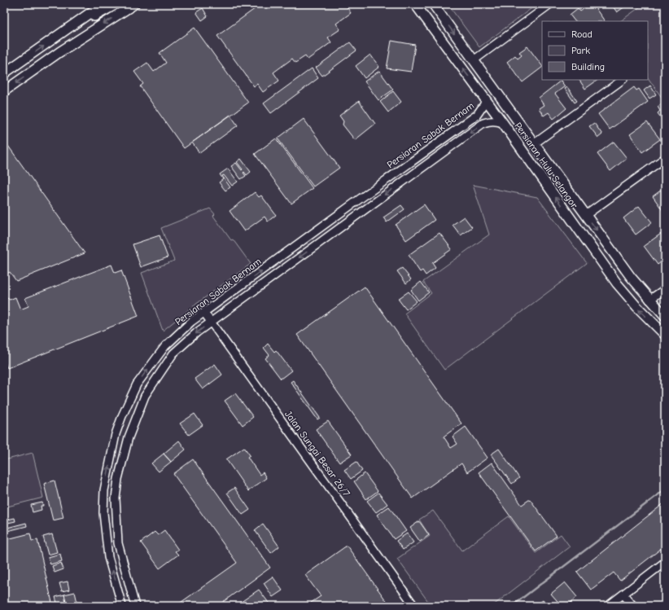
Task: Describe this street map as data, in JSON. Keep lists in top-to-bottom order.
{
  "streets": {
    "main road": ["Persiaran Hulu Selangor"],
    "street": ["Persiaran Sabak Bernam", "Jalan Sungai Besar 26/7"]
  },
  "crossings": [
    ["Persiaran Sabak Bernam", "Persiaran Hulu Selangor"],
    ["Persiaran Sabak Bernam", "Jalan Sungai Besar 26/7"]
  ],
  "legend": ["Road", "Park", "Building"]
}
